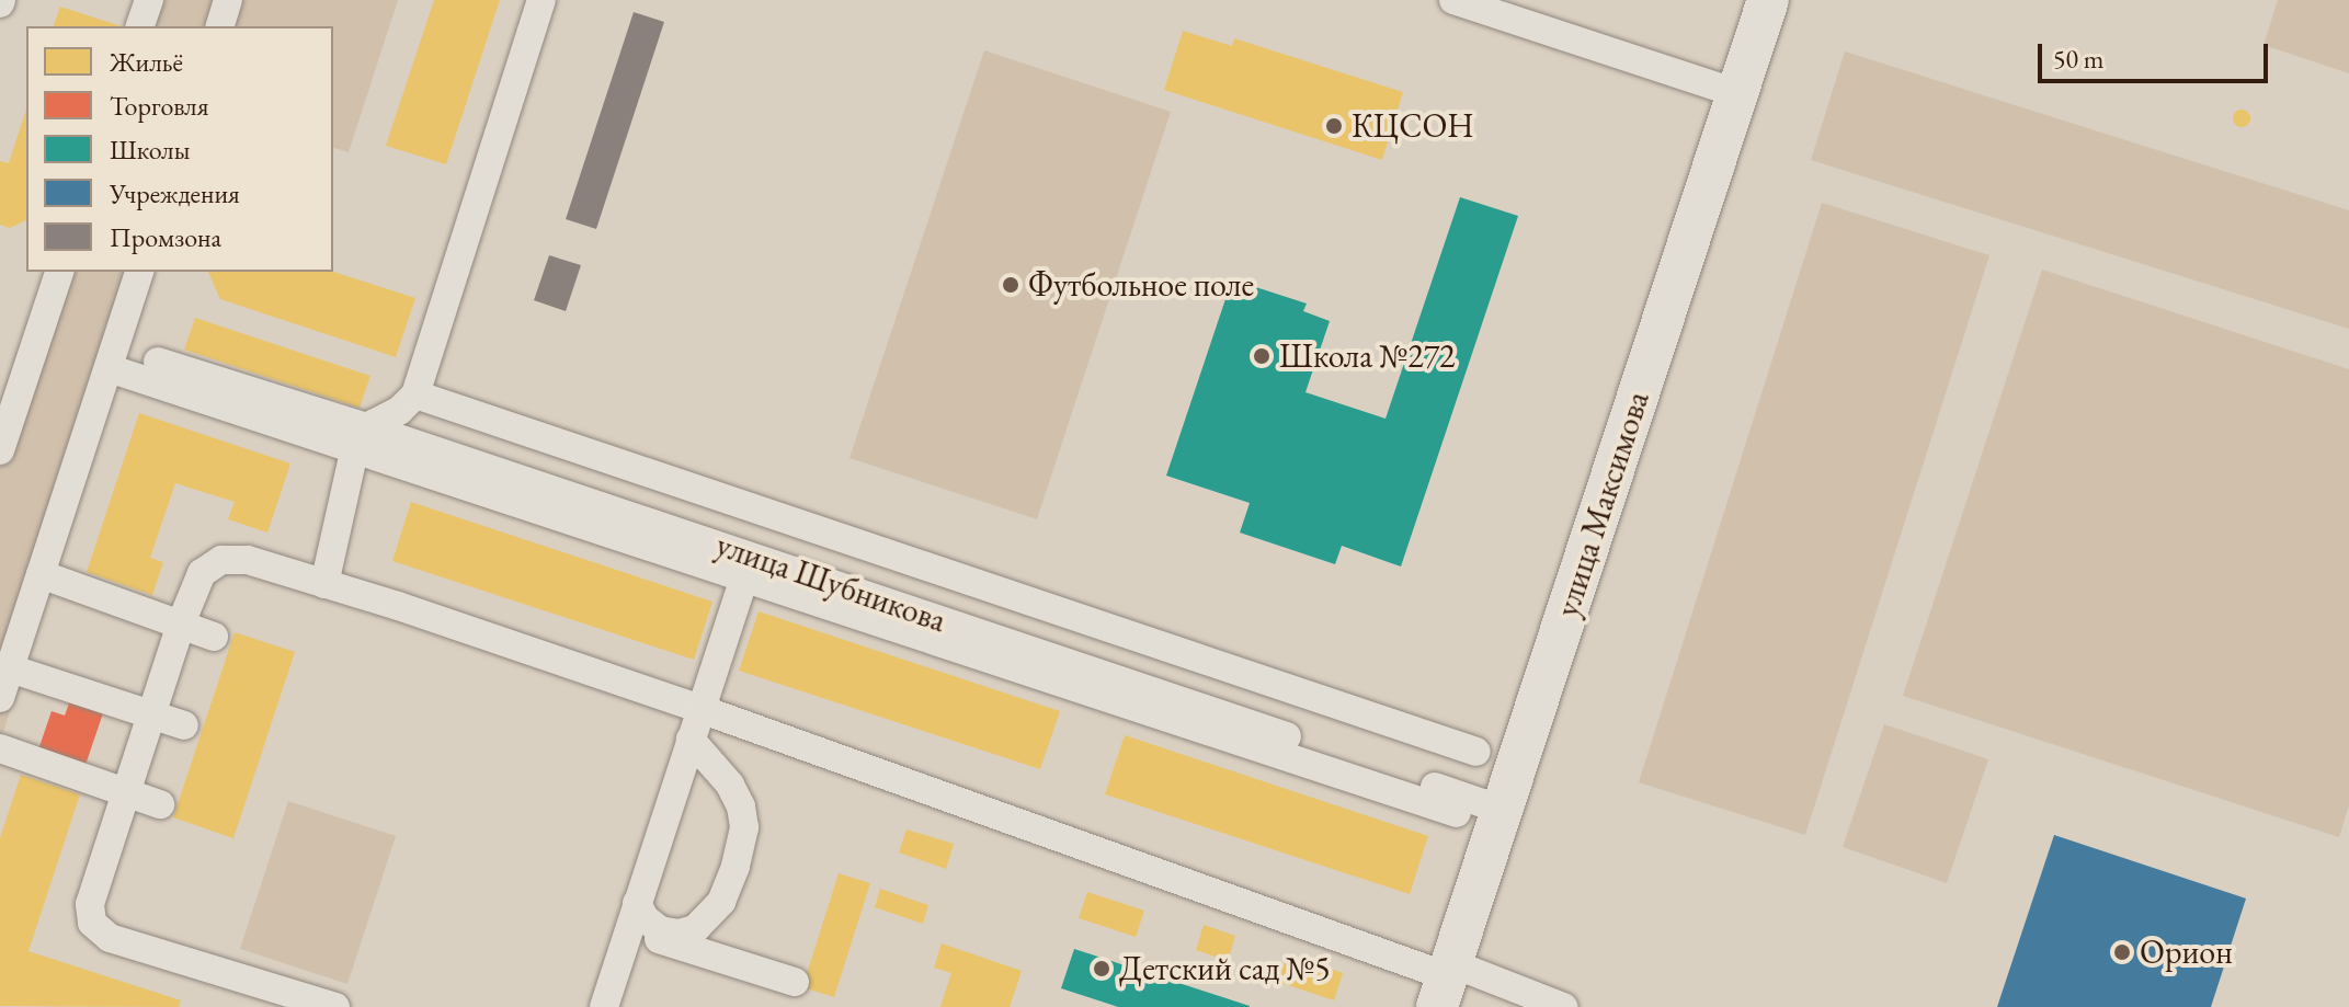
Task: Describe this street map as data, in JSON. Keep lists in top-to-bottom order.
{
  "streets": {
    "street": ["улица Максимова", "улица Шубникова"]
  },
  "crossings": [
    ["улица Максимова", "улица Шубникова"]
  ],
  "places": [
    "КЦСОН",
    "Футбольное поле",
    "Школа №272",
    "Орион",
    "Детский сад №5"
  ],
  "legend": [
    "Жильё",
    "Торговля",
    "Школы",
    "Учреждения",
    "Промзона"
  ],
  "scale_bar": "50 m"
}
